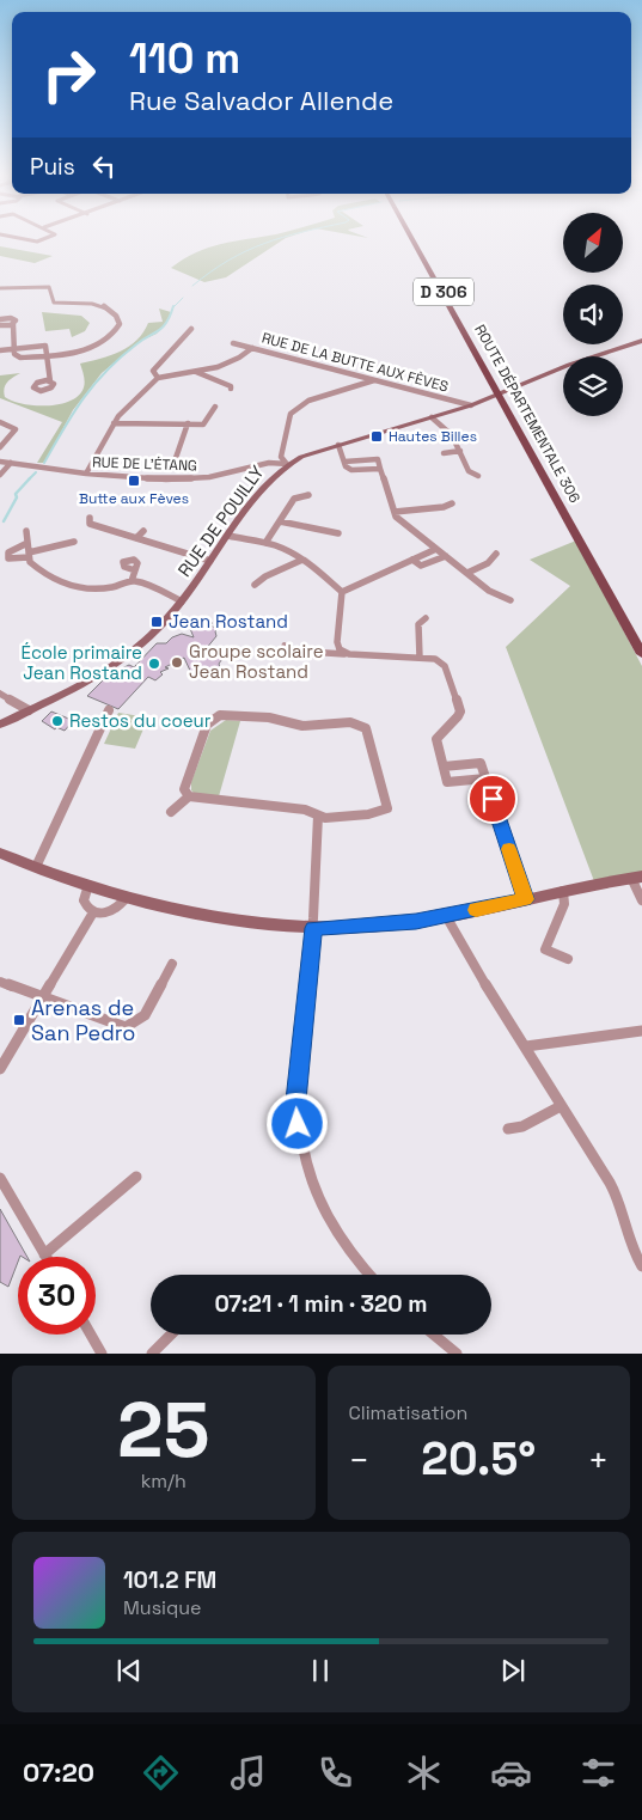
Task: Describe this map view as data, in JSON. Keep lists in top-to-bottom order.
{
  "streets": {
    "main road": ["D 306", "ROUTE DÉPARTEMENTALE 306"],
    "street": ["RUE DE LA BUTTE AUX FÈVES", "RUE DE L'ÉTANG", "RUE DE POUILLY"]
  },
  "crossings": [
    ["RUE DE LA BUTTE AUX FÈVES", "RUE DE POUILLY"],
    ["ROUTE DÉPARTEMENTALE 306", "RUE DE POUILLY"],
    ["RUE DE L'ÉTANG", "RUE DE POUILLY"]
  ],
  "places": {
    "transit": [
      "Hautes Billes",
      "Butte aux Fèves",
      "Jean Rostand",
      "Arenas de San Pedro"
    ],
    "other": ["Groupe scolaire Jean Rostand", "École primaire Jean Rostand", "Restos du coeur"]
  },
  "north": "top right",
  "page": {
    "turn": ["110 m", "Rue Salvador Allende"],
    "then": "Puis",
    "limit": "30",
    "trip": "07:21 · 1 min · 320 m",
    "tile": [
      ["25", "km/h"],
      "Climatisation"
    ],
    "heat": ["−", "20.5°", "+"],
    "song": ["101.2 FM", "Musique"],
    "tabs": "07:20"
  }
}
